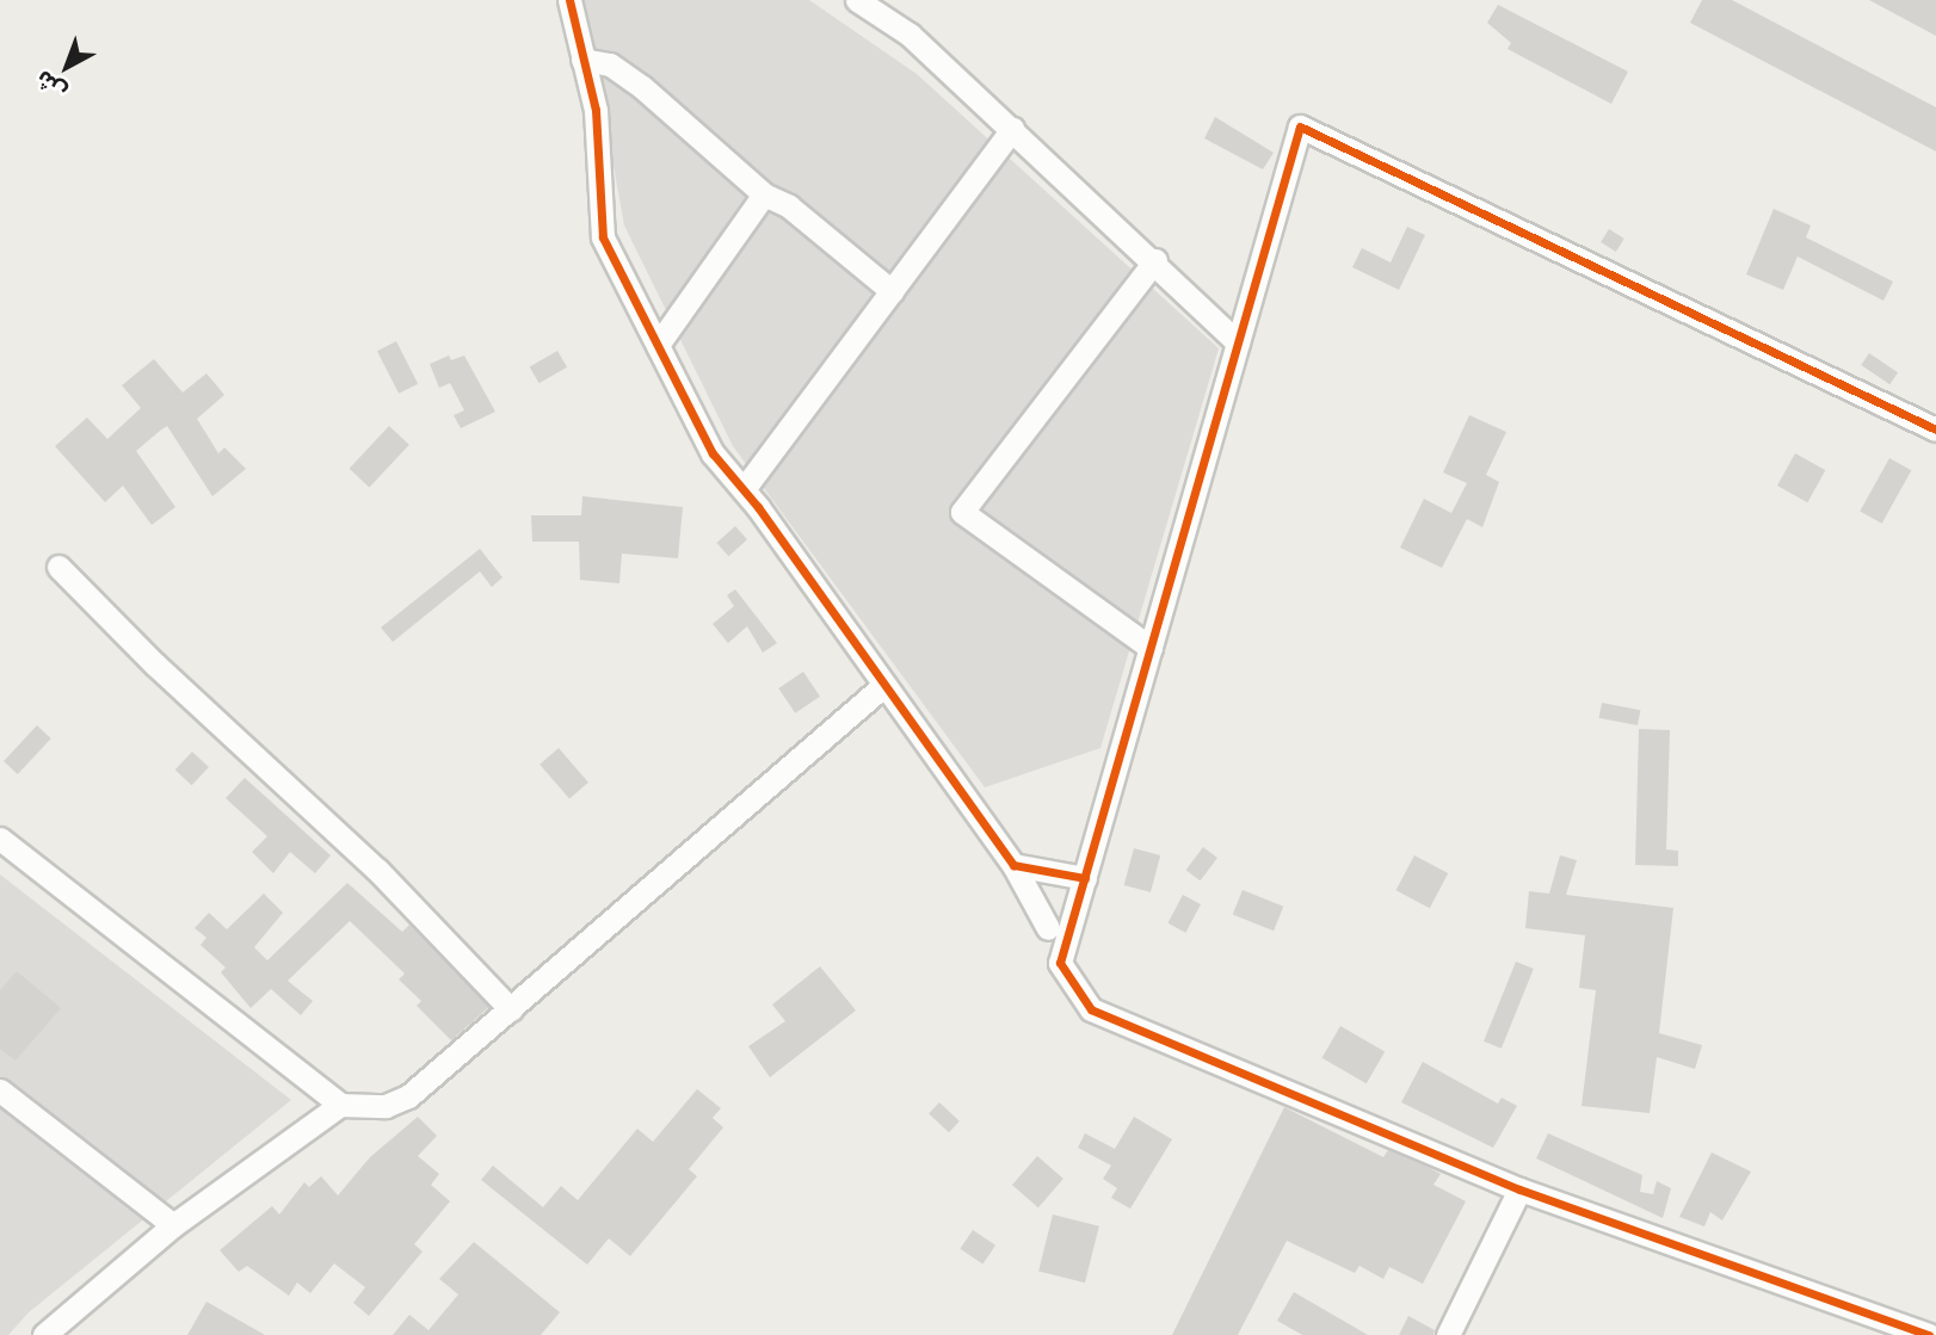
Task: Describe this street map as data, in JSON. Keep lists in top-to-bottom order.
{
  "north": "bottom left"
}
